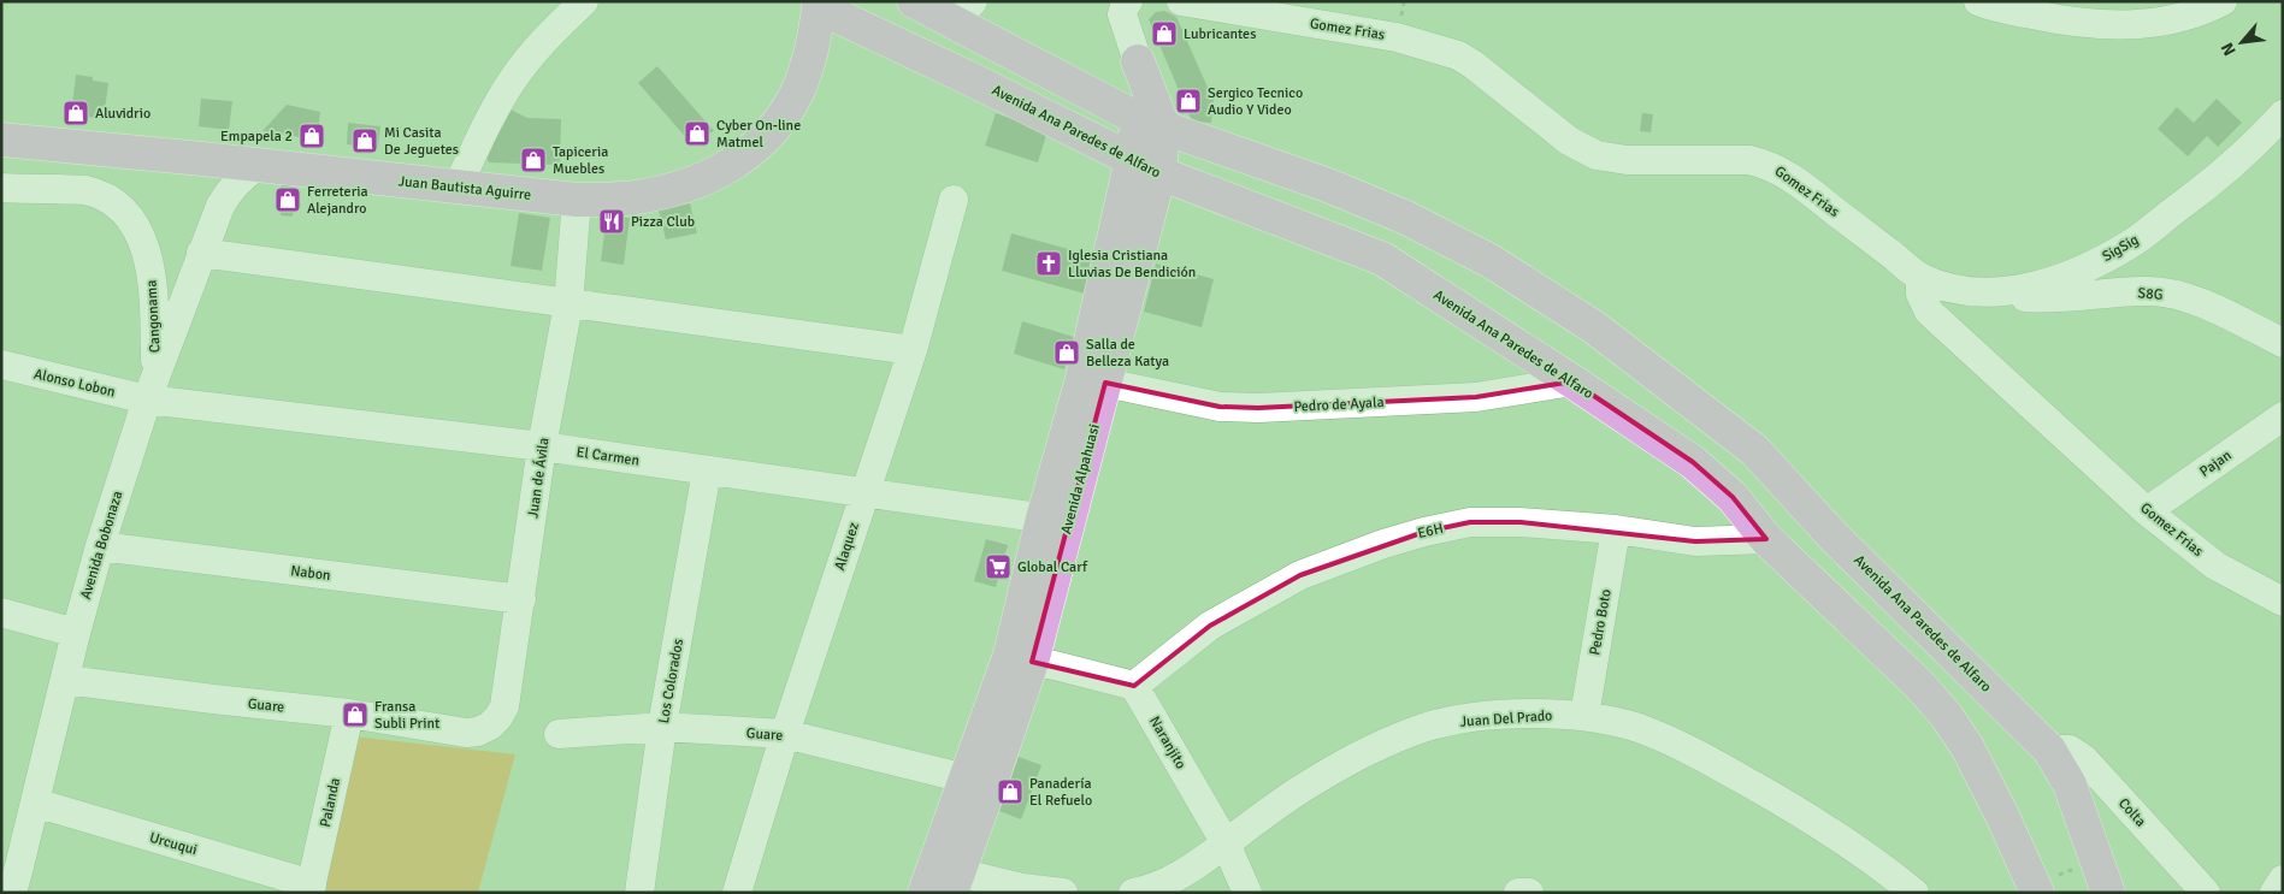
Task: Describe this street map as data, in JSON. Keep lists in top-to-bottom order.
{
  "streets": {
    "main road": ["Avenida Ana Paredes de Alfaro", "Juan Bautista Aguirre", "Avenida Alpahuasi"],
    "street": [
      "Gomez Frias",
      "SigSig",
      "S8G",
      "Cangonama",
      "Alonso Lobon",
      "Pedro de Ayala",
      "El Carmen",
      "Pajan",
      "Juan de Ávila",
      "E6H",
      "Avenida Bobonaza",
      "Alaquez",
      "Nabon",
      "Pedro Boto",
      "Los Colorados",
      "Guare",
      "Juan Del Prado",
      "Naranjito",
      "Palanda",
      "Colta",
      "Urcuqui"
    ]
  },
  "crossings": [
    ["Gomez Frias", "SigSig"],
    ["Gomez Frias", "Pajan"],
    ["Avenida Ana Paredes de Alfaro", "Juan Bautista Aguirre"],
    ["Avenida Ana Paredes de Alfaro", "Pedro de Ayala"],
    ["Avenida Ana Paredes de Alfaro", "Avenida Alpahuasi"],
    ["Avenida Ana Paredes de Alfaro", "E6H"],
    ["Avenida Ana Paredes de Alfaro", "Colta"],
    ["Juan Bautista Aguirre", "Juan de Ávila"],
    ["Juan Bautista Aguirre", "Avenida Bobonaza"],
    ["SigSig", "S8G"],
    ["Cangonama", "Alonso Lobon"],
    ["Cangonama", "El Carmen"],
    ["Cangonama", "Avenida Bobonaza"],
    ["Alonso Lobon", "El Carmen"],
    ["Alonso Lobon", "Avenida Bobonaza"],
    ["Pedro de Ayala", "Avenida Alpahuasi"],
    ["El Carmen", "Juan de Ávila"],
    ["El Carmen", "Avenida Alpahuasi"],
    ["El Carmen", "Avenida Bobonaza"],
    ["El Carmen", "Alaquez"],
    ["El Carmen", "Los Colorados"],
    ["Juan de Ávila", "Nabon"],
    ["Juan de Ávila", "Guare"],
    ["Avenida Alpahuasi", "Guare"],
    ["E6H", "Pedro Boto"],
    ["E6H", "Naranjito"],
    ["Avenida Bobonaza", "Nabon"],
    ["Avenida Bobonaza", "Guare"],
    ["Avenida Bobonaza", "Urcuqui"],
    ["Alaquez", "Guare"],
    ["Pedro Boto", "Juan Del Prado"],
    ["Los Colorados", "Guare"],
    ["Guare", "Palanda"],
    ["Juan Del Prado", "Naranjito"],
    ["Palanda", "Urcuqui"]
  ],
  "places": {
    "shop": [
      "Lubricantes",
      "Sergico Tecnico Audio Y Video",
      "Aluvidrio",
      "Cyber On-line Matmel",
      "Empapela 2",
      "Mi Casita De Jeguetes",
      "Tapiceria Muebles",
      "Ferreteria Alejandro",
      "Salla de Belleza Katya",
      "Fransa Subli Print",
      "Panadería El Refuelo"
    ],
    "restaurant": ["Pizza Club"],
    "church": ["Iglesia Cristiana Lluvias De Bendición"],
    "supermarket": ["Global Carf"]
  },
  "north": "bottom left"
}
